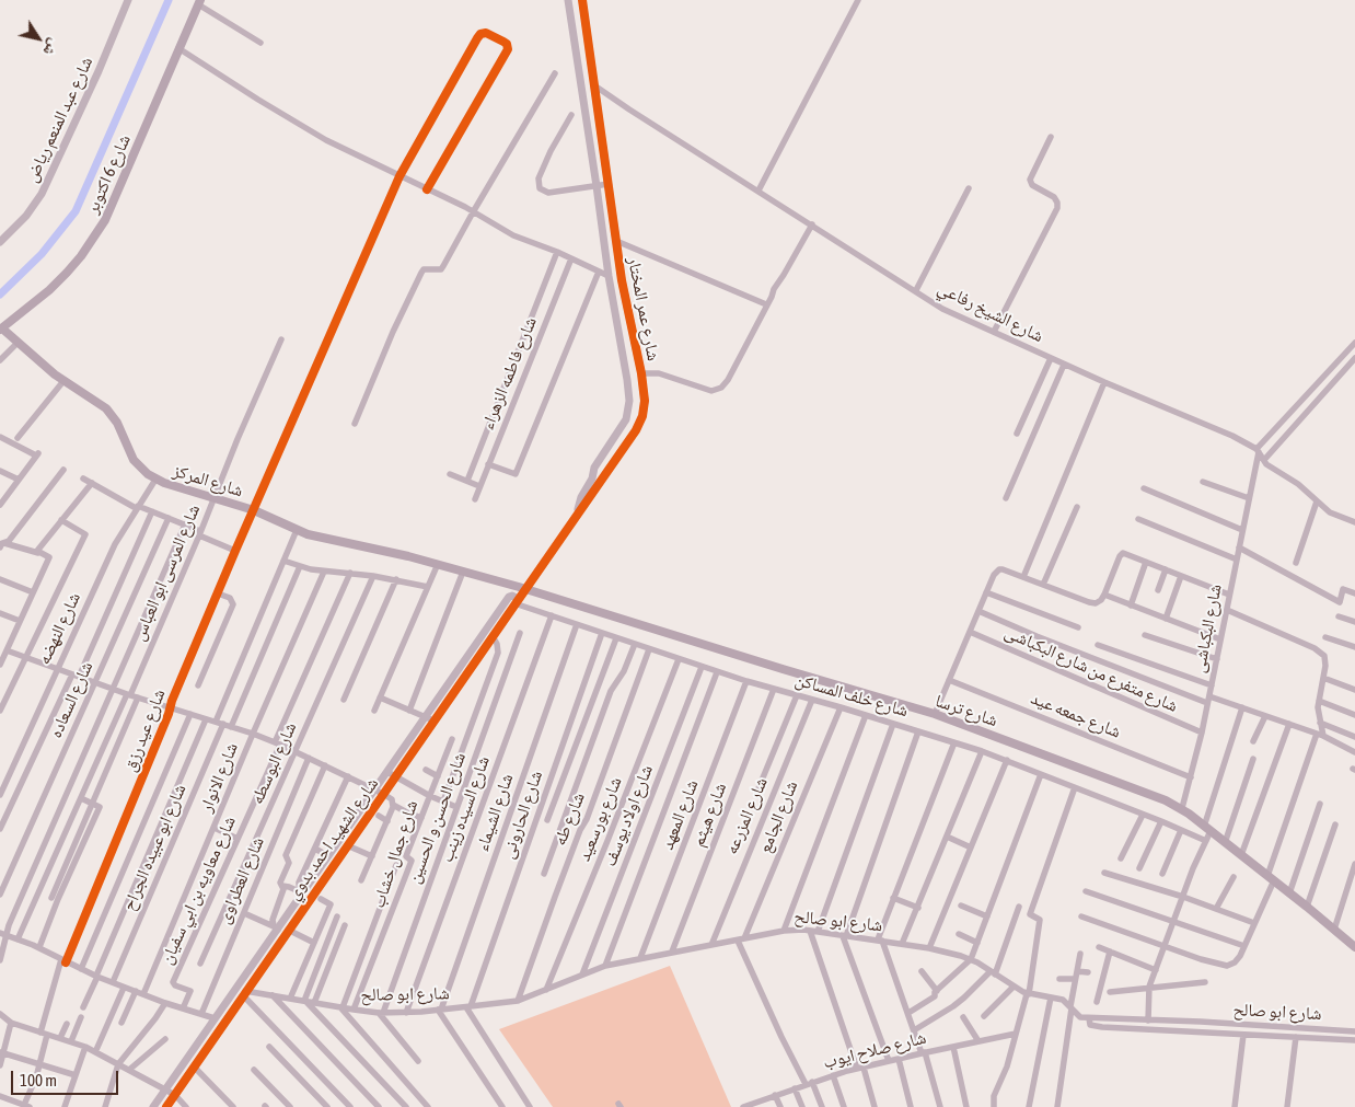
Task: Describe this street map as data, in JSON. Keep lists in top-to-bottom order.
{
  "streets": {
    "main road": ["شارع 6 اكتوبر", "شارع المركز", "شارع ترسا"],
    "street": [
      "شارع عبد المنعم رياض",
      "شارع عمر المختار",
      "شارع الشيخ رفاعي",
      "شارع فاطمه الزهراء",
      "شارع المرسى ابو العباس",
      "شارع النهضه",
      "شارع البكباشى",
      "شارع متفرع من شارع البكباشى",
      "شارع خلف المساكن",
      "شارع السعاده",
      "شارع جمعه عيد",
      "شارع عيد رزق",
      "شارع البوسطه",
      "شارع الانوار",
      "شارع السيده زينب",
      "شارع الشيماء",
      "شارع الحارونى",
      "شارع المعهد",
      "شارع هيثم",
      "شارع اولاد يوسف",
      "شارع المزرعه",
      "شارع الجامع",
      "شارع الحسن و الحسين",
      "شارع طه",
      "شارع بورسعيد",
      "شارع الشهيد احمد بدوي",
      "شارع ابو عبيده الجراح",
      "شارع جمال خشاب",
      "شارع العطراوى",
      "شارع معاويه بن ابي سفيان",
      "شارع ابو صالح",
      "شارع صلاح ايوب"
    ]
  },
  "crossings": [
    ["شارع 6 اكتوبر", "شارع المركز"],
    ["شارع عمر المختار", "شارع الشيخ رفاعي"],
    ["شارع عمر المختار", "شارع المركز"],
    ["شارع عمر المختار", "شارع ترسا"],
    ["شارع عمر المختار", "شارع الشهيد احمد بدوي"],
    ["شارع الشيخ رفاعي", "شارع البكباشى"],
    ["شارع المركز", "شارع المرسى ابو العباس"],
    ["شارع المركز", "شارع النهضه"],
    ["شارع المركز", "شارع ترسا"],
    ["شارع المركز", "شارع عيد رزق"],
    ["شارع المركز", "شارع الشهيد احمد بدوي"],
    ["شارع المركز", "شارع ابو عبيده الجراح"],
    ["شارع البكباشى", "شارع متفرع من شارع البكباشى"],
    ["شارع البكباشى", "شارع ترسا"],
    ["شارع البكباشى", "شارع جمعه عيد"],
    ["شارع خلف المساكن", "شارع السيده زينب"],
    ["شارع خلف المساكن", "شارع الشيماء"],
    ["شارع خلف المساكن", "شارع الحارونى"],
    ["شارع خلف المساكن", "شارع المعهد"],
    ["شارع خلف المساكن", "شارع هيثم"],
    ["شارع خلف المساكن", "شارع اولاد يوسف"],
    ["شارع خلف المساكن", "شارع المزرعه"],
    ["شارع خلف المساكن", "شارع الجامع"],
    ["شارع خلف المساكن", "شارع طه"],
    ["شارع خلف المساكن", "شارع بورسعيد"],
    ["شارع خلف المساكن", "شارع الشهيد احمد بدوي"],
    ["شارع ترسا", "شارع الشهيد احمد بدوي"],
    ["شارع السيده زينب", "شارع ابو صالح"],
    ["شارع الشيماء", "شارع ابو صالح"],
    ["شارع الحارونى", "شارع ابو صالح"],
    ["شارع المعهد", "شارع ابو صالح"],
    ["شارع هيثم", "شارع ابو صالح"],
    ["شارع اولاد يوسف", "شارع ابو صالح"],
    ["شارع المزرعه", "شارع ابو صالح"],
    ["شارع الجامع", "شارع ابو صالح"],
    ["شارع الحسن و الحسين", "شارع ابو صالح"],
    ["شارع طه", "شارع ابو صالح"],
    ["شارع بورسعيد", "شارع ابو صالح"],
    ["شارع الشهيد احمد بدوي", "شارع ابو صالح"],
    ["شارع جمال خشاب", "شارع ابو صالح"]
  ],
  "scale_bar": "100 m",
  "north": "bottom right"
}
